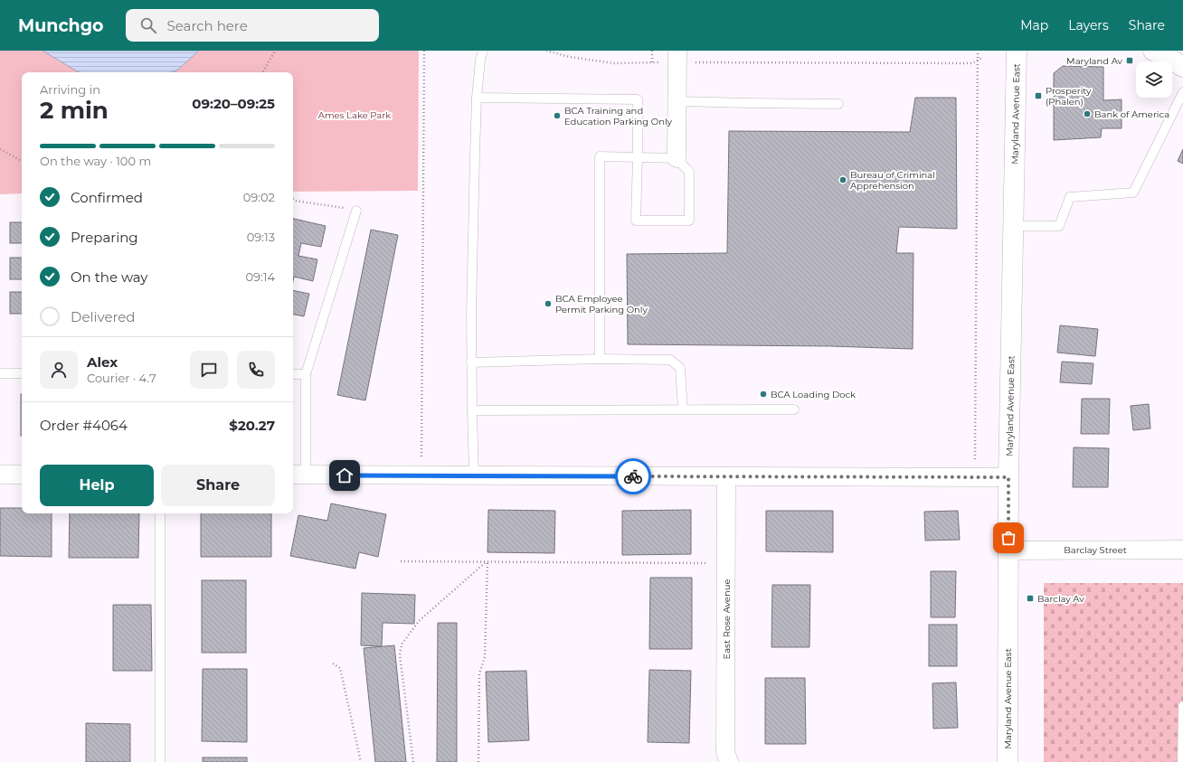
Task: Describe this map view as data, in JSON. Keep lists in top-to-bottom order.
{
  "streets": {
    "main road": ["Maryland Avenue East"],
    "street": ["Barclay Street", "East Rose Avenue"]
  },
  "crossings": [
    ["Maryland Avenue East", "Barclay Street"]
  ],
  "parks": ["Ames Lake Park"],
  "places": {
    "transit": ["Maryland Av", "Prosperity (Phalen)", "Barclay Av"],
    "other": [
      "Bank of America",
      "BCA Training and Education Parking Only",
      "Bureau of Criminal Apprehension",
      "BCA Employee Permit Parking Only",
      "BCA Loading Dock"
    ]
  },
  "page": {
    "header": "Munchgo",
    "search": "Search here",
    "nav": ["Map", "Layers", "Share"],
    "heading": ["2 min", "Arriving in", "09:20–09:25"],
    "panel": [
      "Alex",
      "Courier · 4.7",
      "Order #4064",
      "$20.27"
    ],
    "bar": "On the way · 100 m",
    "list": [
      ["Confirmed", "09:02"],
      ["Preparing", "09:13"],
      ["On the way", "09:14"],
      "Delivered"
    ],
    "buttons": ["Help", "Share"]
  }
}
